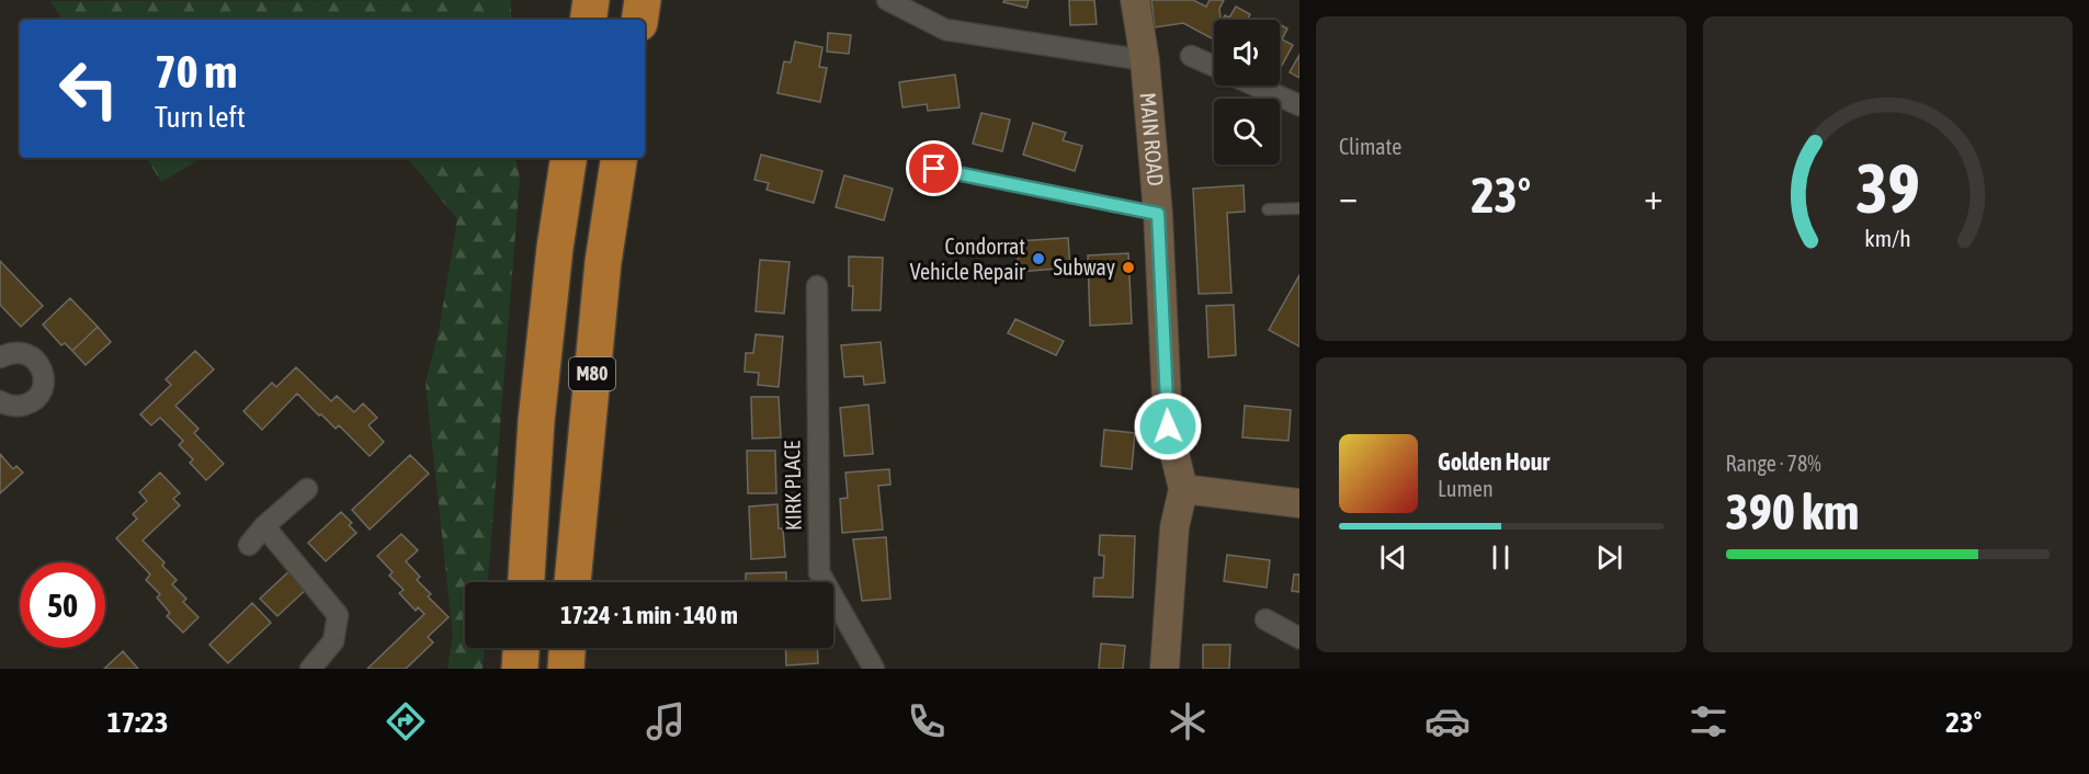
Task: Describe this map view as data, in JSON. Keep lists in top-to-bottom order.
{
  "streets": {
    "highway": ["M80"],
    "main road": ["MAIN ROAD"],
    "street": ["KIRK PLACE"]
  },
  "places": ["Condorrat Vehicle Repair", "Subway"],
  "page": {
    "tile": [
      "Climate",
      ["Range · 78%", "390 km"]
    ],
    "turn": ["70 m", "Turn left"],
    "heat": ["−", "23°", "+"],
    "song": ["Golden Hour", "Lumen"],
    "limit": "50",
    "trip": "17:24 · 1 min · 140 m",
    "tabs": ["17:23", "23°"],
    "gauge": ["39", "km/h"]
  }
}
